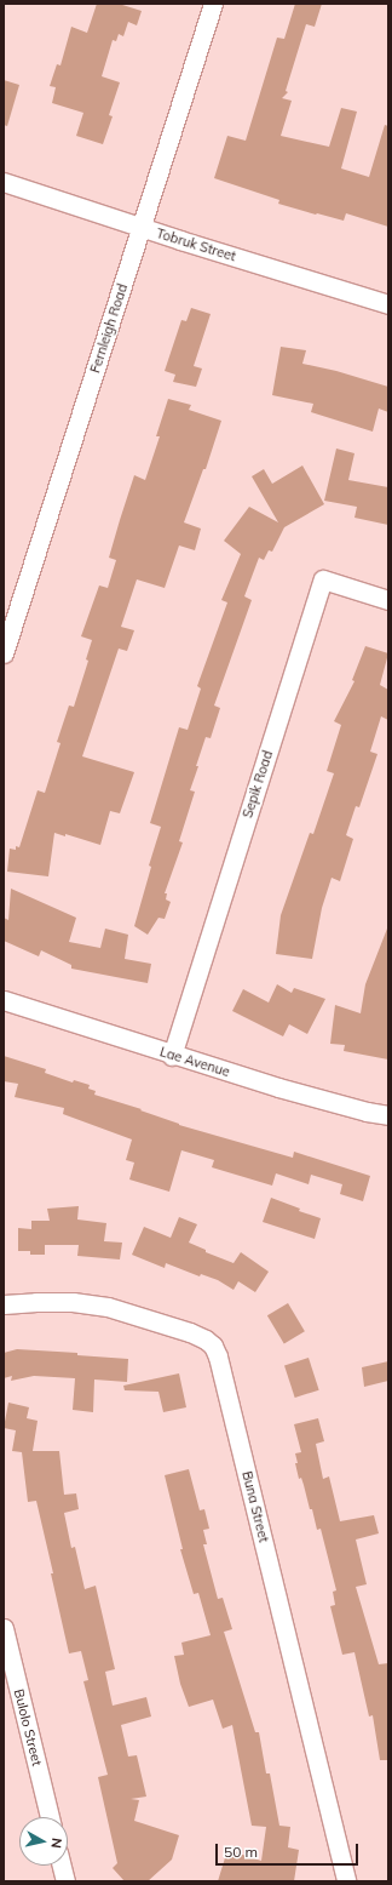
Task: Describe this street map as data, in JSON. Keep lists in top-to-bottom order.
{
  "streets": {
    "street": [
      "Tobruk Street",
      "Fernleigh Road",
      "Sepik Road",
      "Lae Avenue",
      "Buna Street",
      "Bulolo Street"
    ]
  },
  "crossings": [
    ["Tobruk Street", "Fernleigh Road"],
    ["Sepik Road", "Lae Avenue"]
  ],
  "scale_bar": "50 m",
  "north": "right"
}
